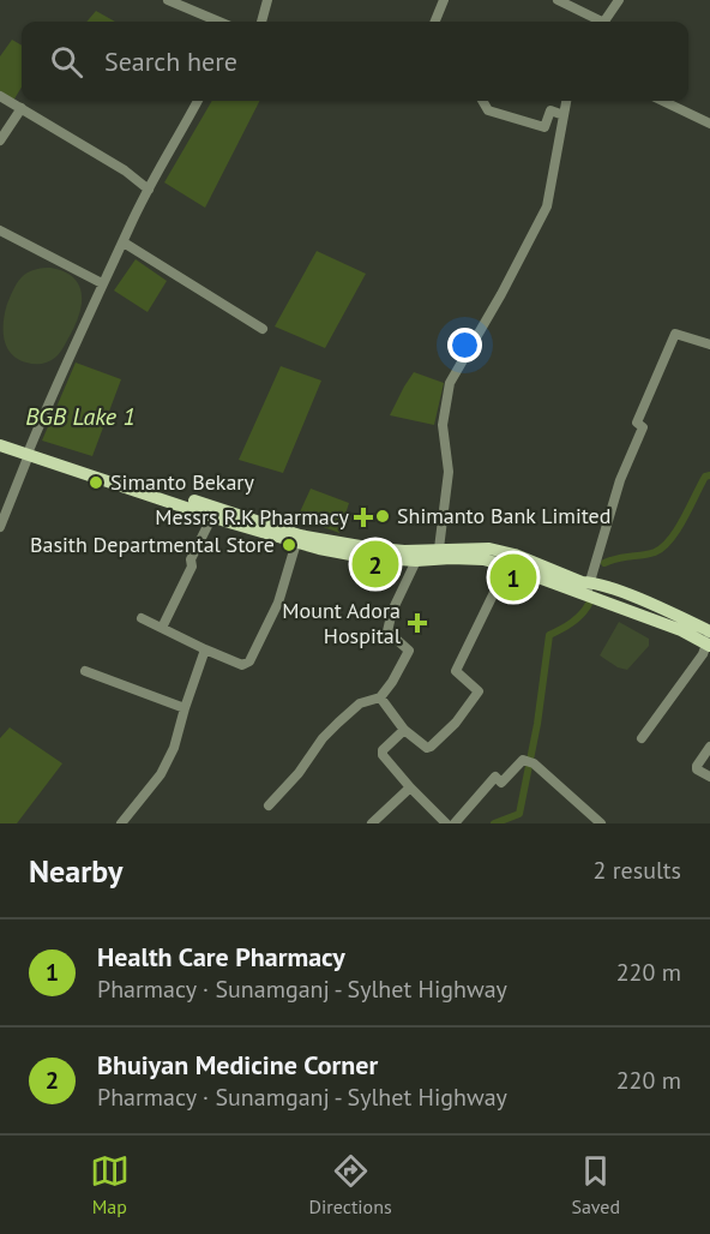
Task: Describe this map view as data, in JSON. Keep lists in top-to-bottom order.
{
  "water": ["BGB Lake 1"],
  "places": {
    "other": ["Simanto Bekary", "Shimanto Bank Limited", "Basith Departmental Store"],
    "health": ["Messrs R.K Pharmacy", "Mount Adora Hospital"]
  },
  "page": {
    "search": "Search here",
    "pins": ["2", "1"],
    "heading": ["Nearby", "2 results"],
    "list": [
      {
        "mark": "1",
        "name": "Health Care Pharmacy",
        "note": "Pharmacy · Sunamganj - Sylhet Highway",
        "value": "220 m"
      },
      {
        "mark": "2",
        "name": "Bhuiyan Medicine Corner",
        "note": "Pharmacy · Sunamganj - Sylhet Highway",
        "value": "220 m"
      }
    ],
    "nav": ["Map", "Directions", "Saved"]
  }
}
